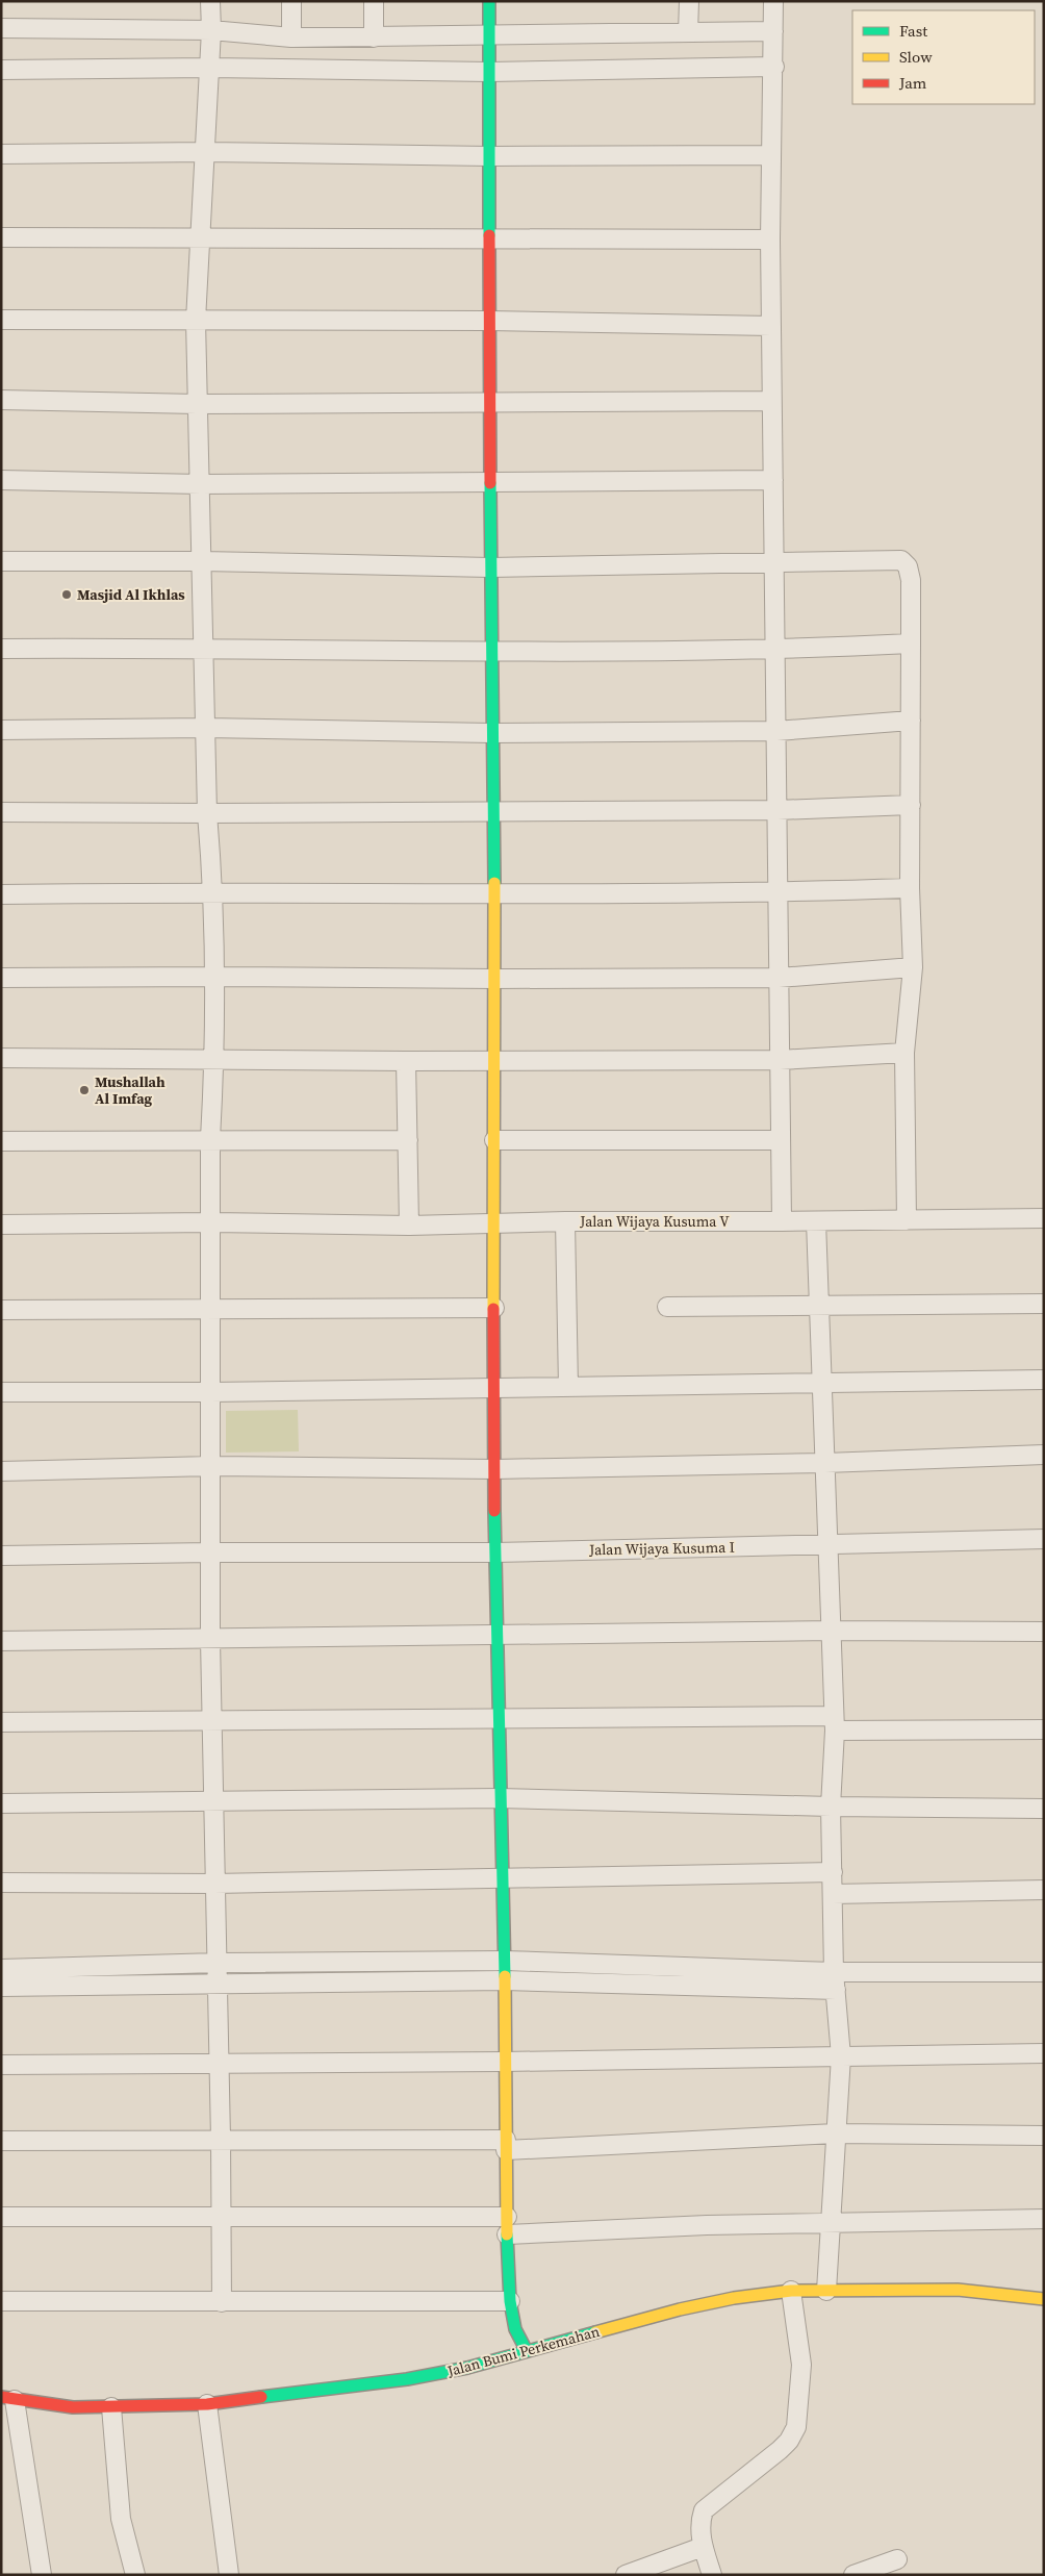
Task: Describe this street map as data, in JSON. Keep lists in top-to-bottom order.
{
  "streets": {
    "street": ["Jalan Wijaya Kusuma V", "Jalan Wijaya Kusuma I", "Jalan Bumi Perkemahan"]
  },
  "places": ["Masjid Al Ikhlas", "Mushallah Al Imfag"],
  "legend": ["Fast", "Slow", "Jam"]
}
